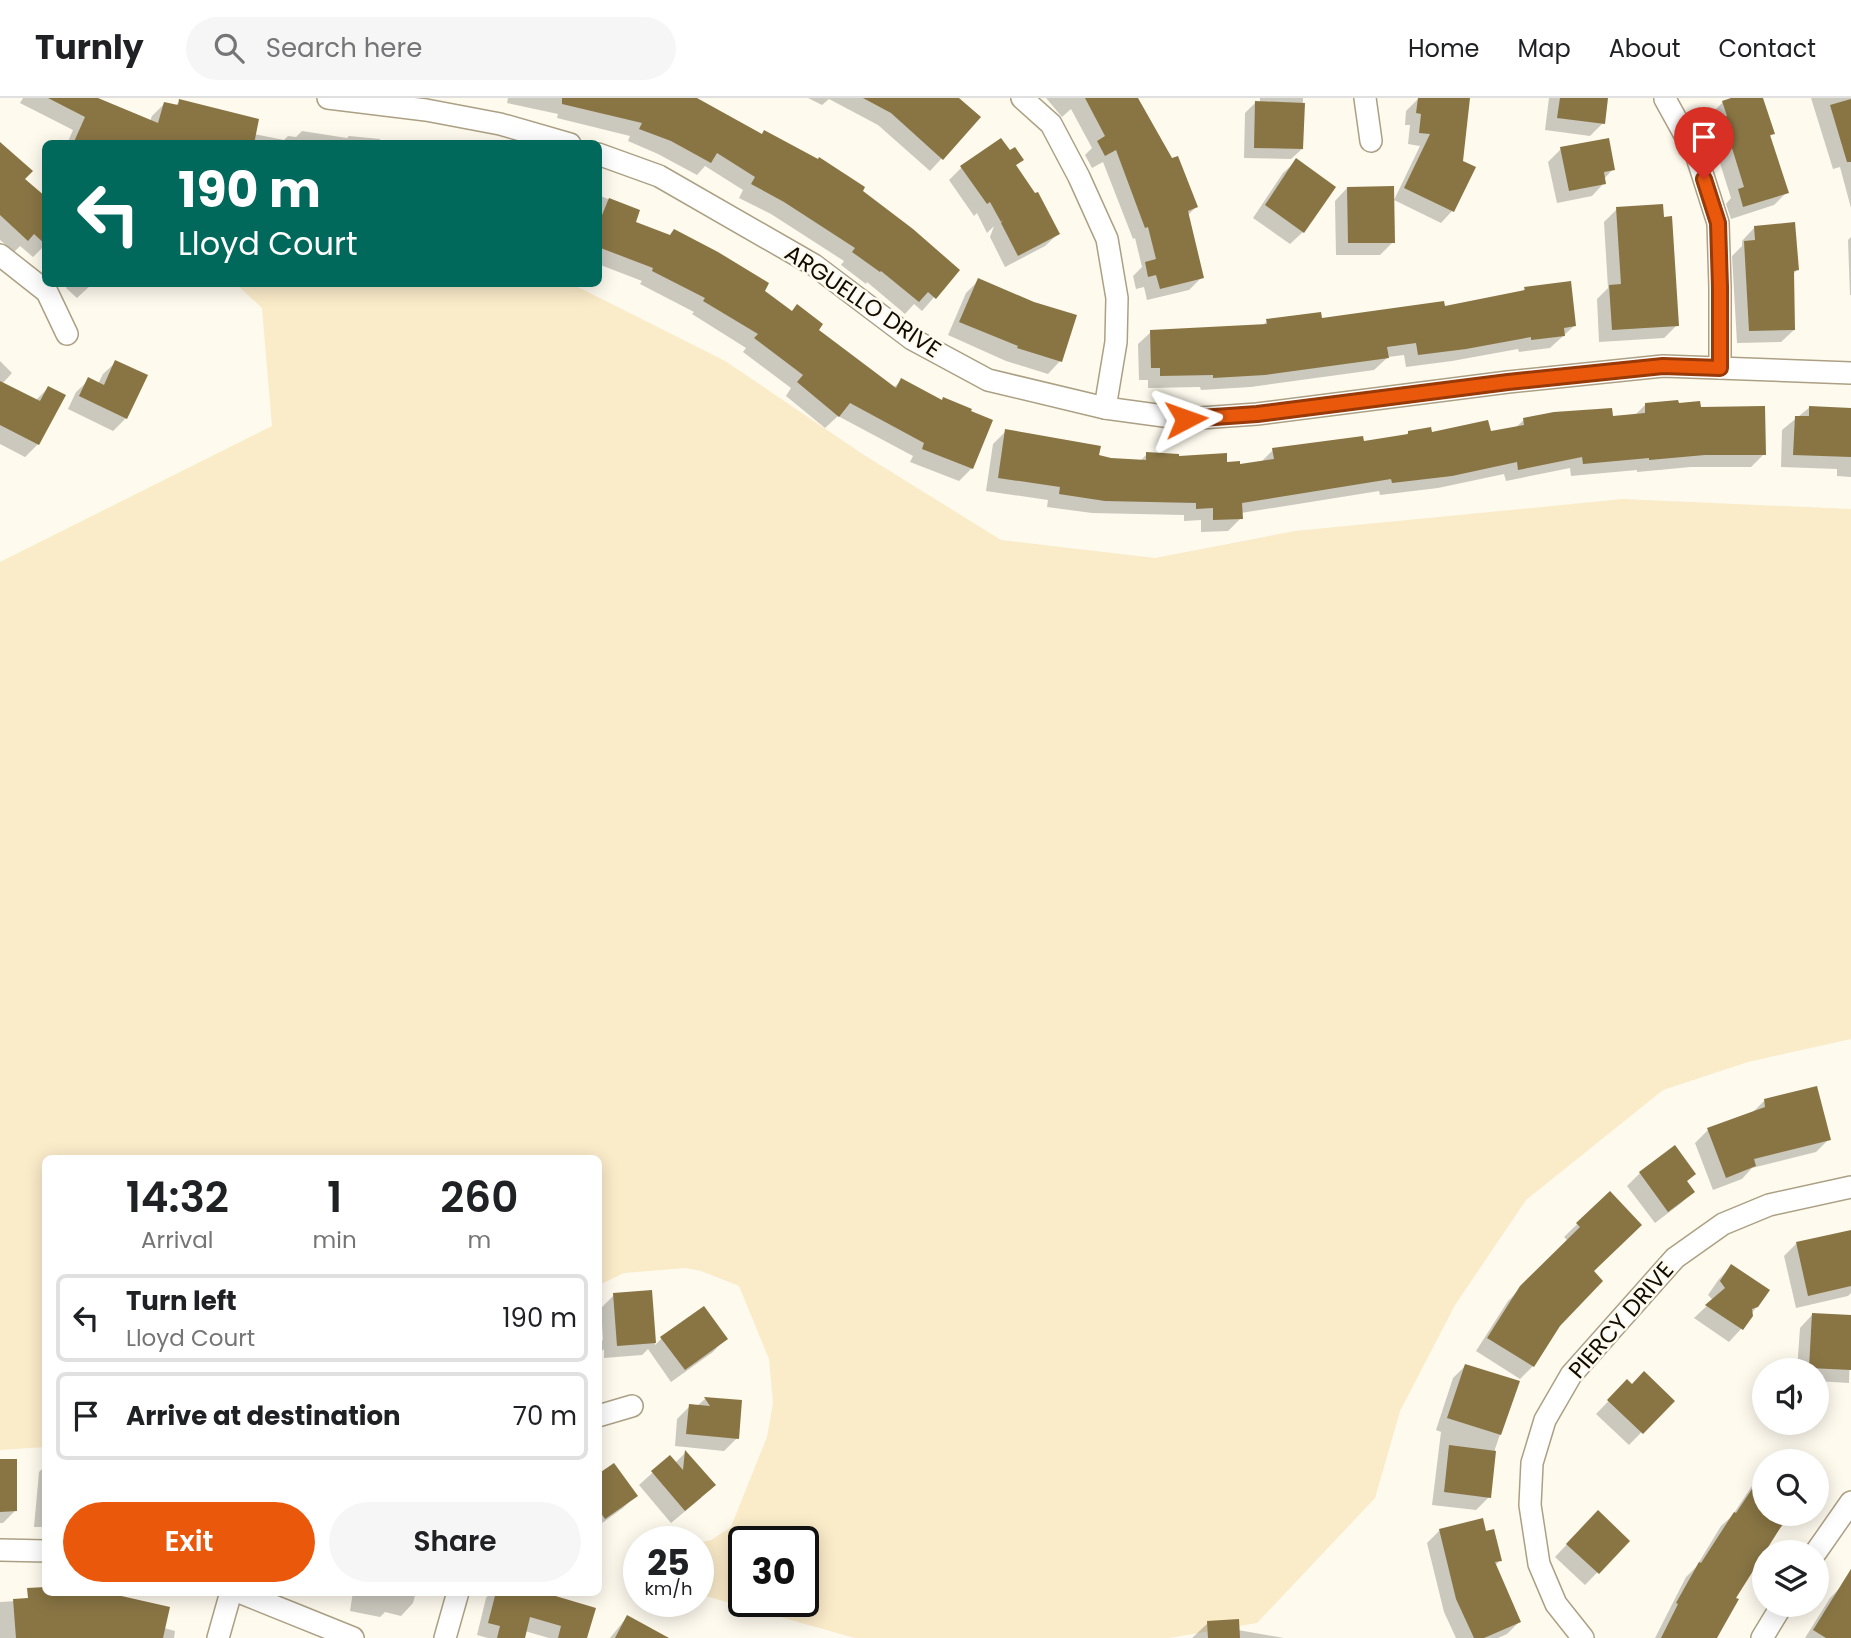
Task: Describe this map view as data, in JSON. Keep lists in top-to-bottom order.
{
  "streets": {
    "street": ["ARGUELLO DRIVE", "PIERCY DRIVE"]
  },
  "page": {
    "header": "Turnly",
    "search": "Search here",
    "nav": [
      "Home",
      "Map",
      "About",
      "Contact"
    ],
    "turn": ["190 m", "Lloyd Court"],
    "eta": [
      "14:32",
      "Arrival",
      "1",
      "min",
      "260",
      "m"
    ],
    "list": [
      {
        "name": "Turn left",
        "note": "Lloyd Court",
        "value": "190 m"
      },
      {
        "name": "Arrive at destination",
        "value": "70 m"
      }
    ],
    "buttons": ["Exit", "Share"],
    "speed": "25 km/h",
    "limit": "30"
  }
}
